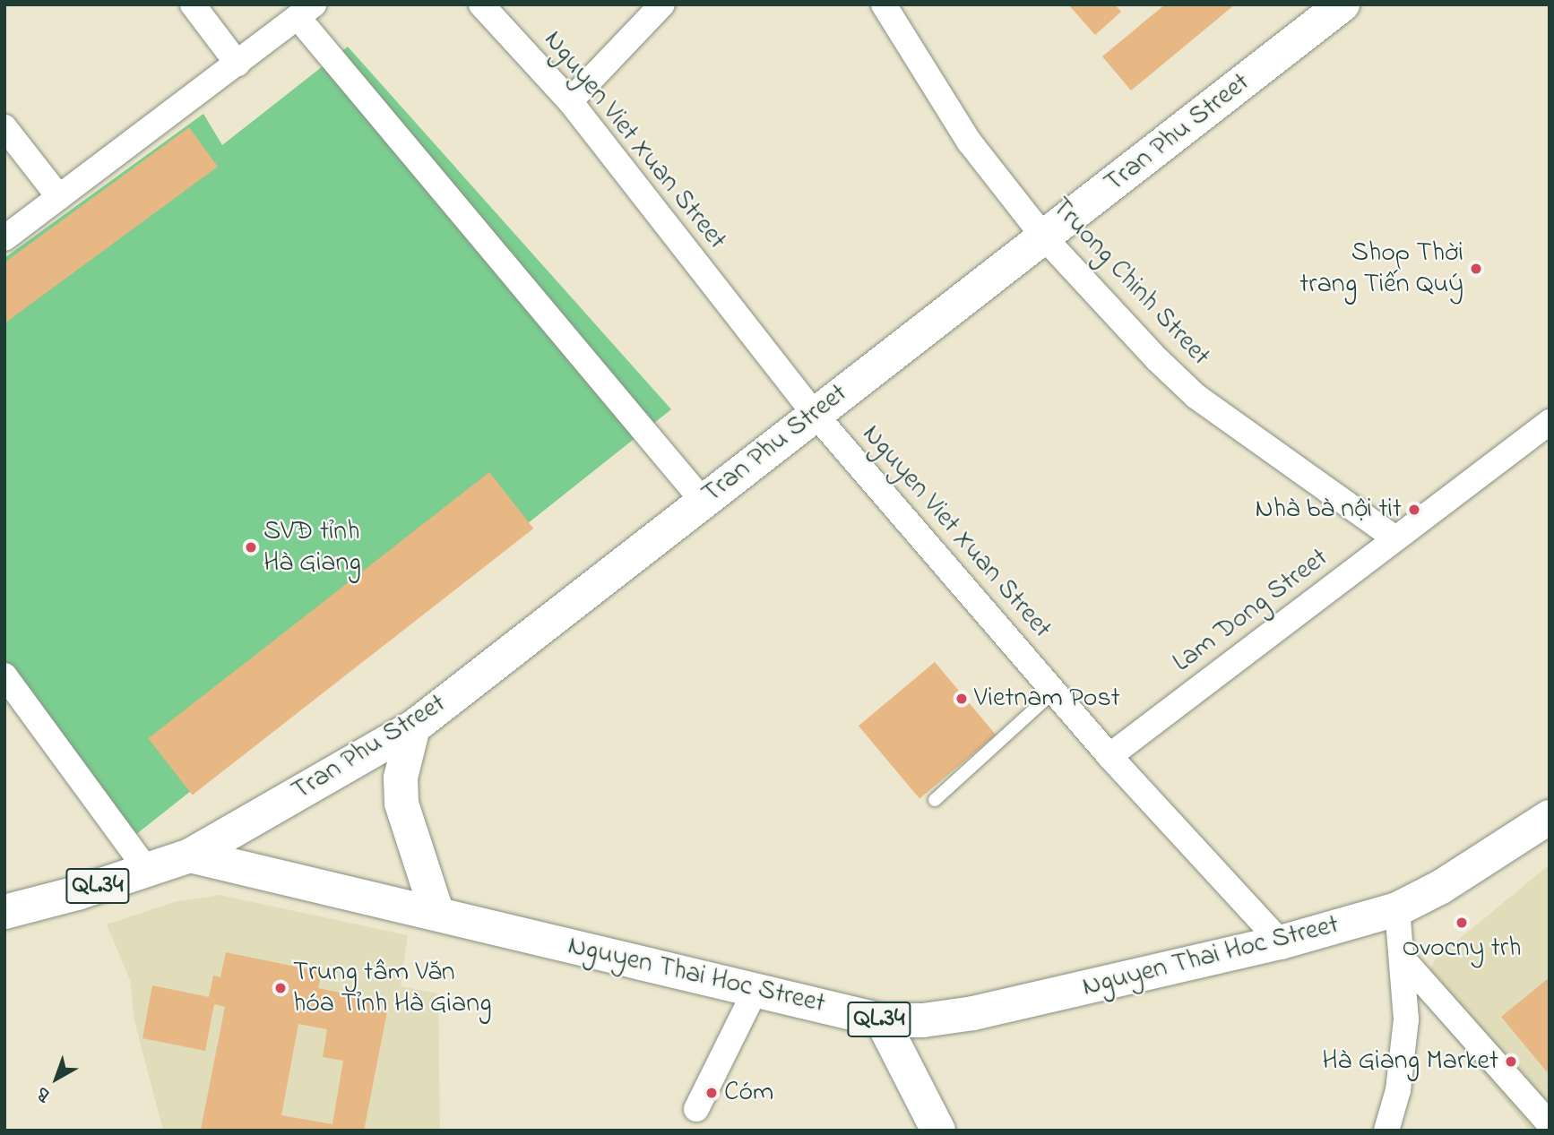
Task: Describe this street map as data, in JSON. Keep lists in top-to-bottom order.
{
  "streets": {
    "main road": ["Tran Phu Street", "QL.34", "Nguyen Thai Hoc Street"],
    "street": ["Nguyen Viet Xuan Street", "Truong Chinh Street", "Lam Dong Street"]
  },
  "crossings": [
    ["Tran Phu Street", "Nguyen Viet Xuan Street"],
    ["Tran Phu Street", "Truong Chinh Street"],
    ["Tran Phu Street", "QL.34"],
    ["Tran Phu Street", "Nguyen Thai Hoc Street"],
    ["Nguyen Viet Xuan Street", "Lam Dong Street"],
    ["Nguyen Viet Xuan Street", "Nguyen Thai Hoc Street"],
    ["Truong Chinh Street", "Lam Dong Street"],
    ["QL.34", "Nguyen Thai Hoc Street"]
  ],
  "places": [
    "Shop Thời trang Tiến Quý",
    "Nhà bà nội tit",
    "SVĐ tỉnh Hà Giang",
    "Vietnam Post",
    "Ovocny trh",
    "Trung tâm Văn hóa Tỉnh Hà Giang",
    "Hà Giang Market",
    "Cóm"
  ],
  "north": "bottom left"
}
